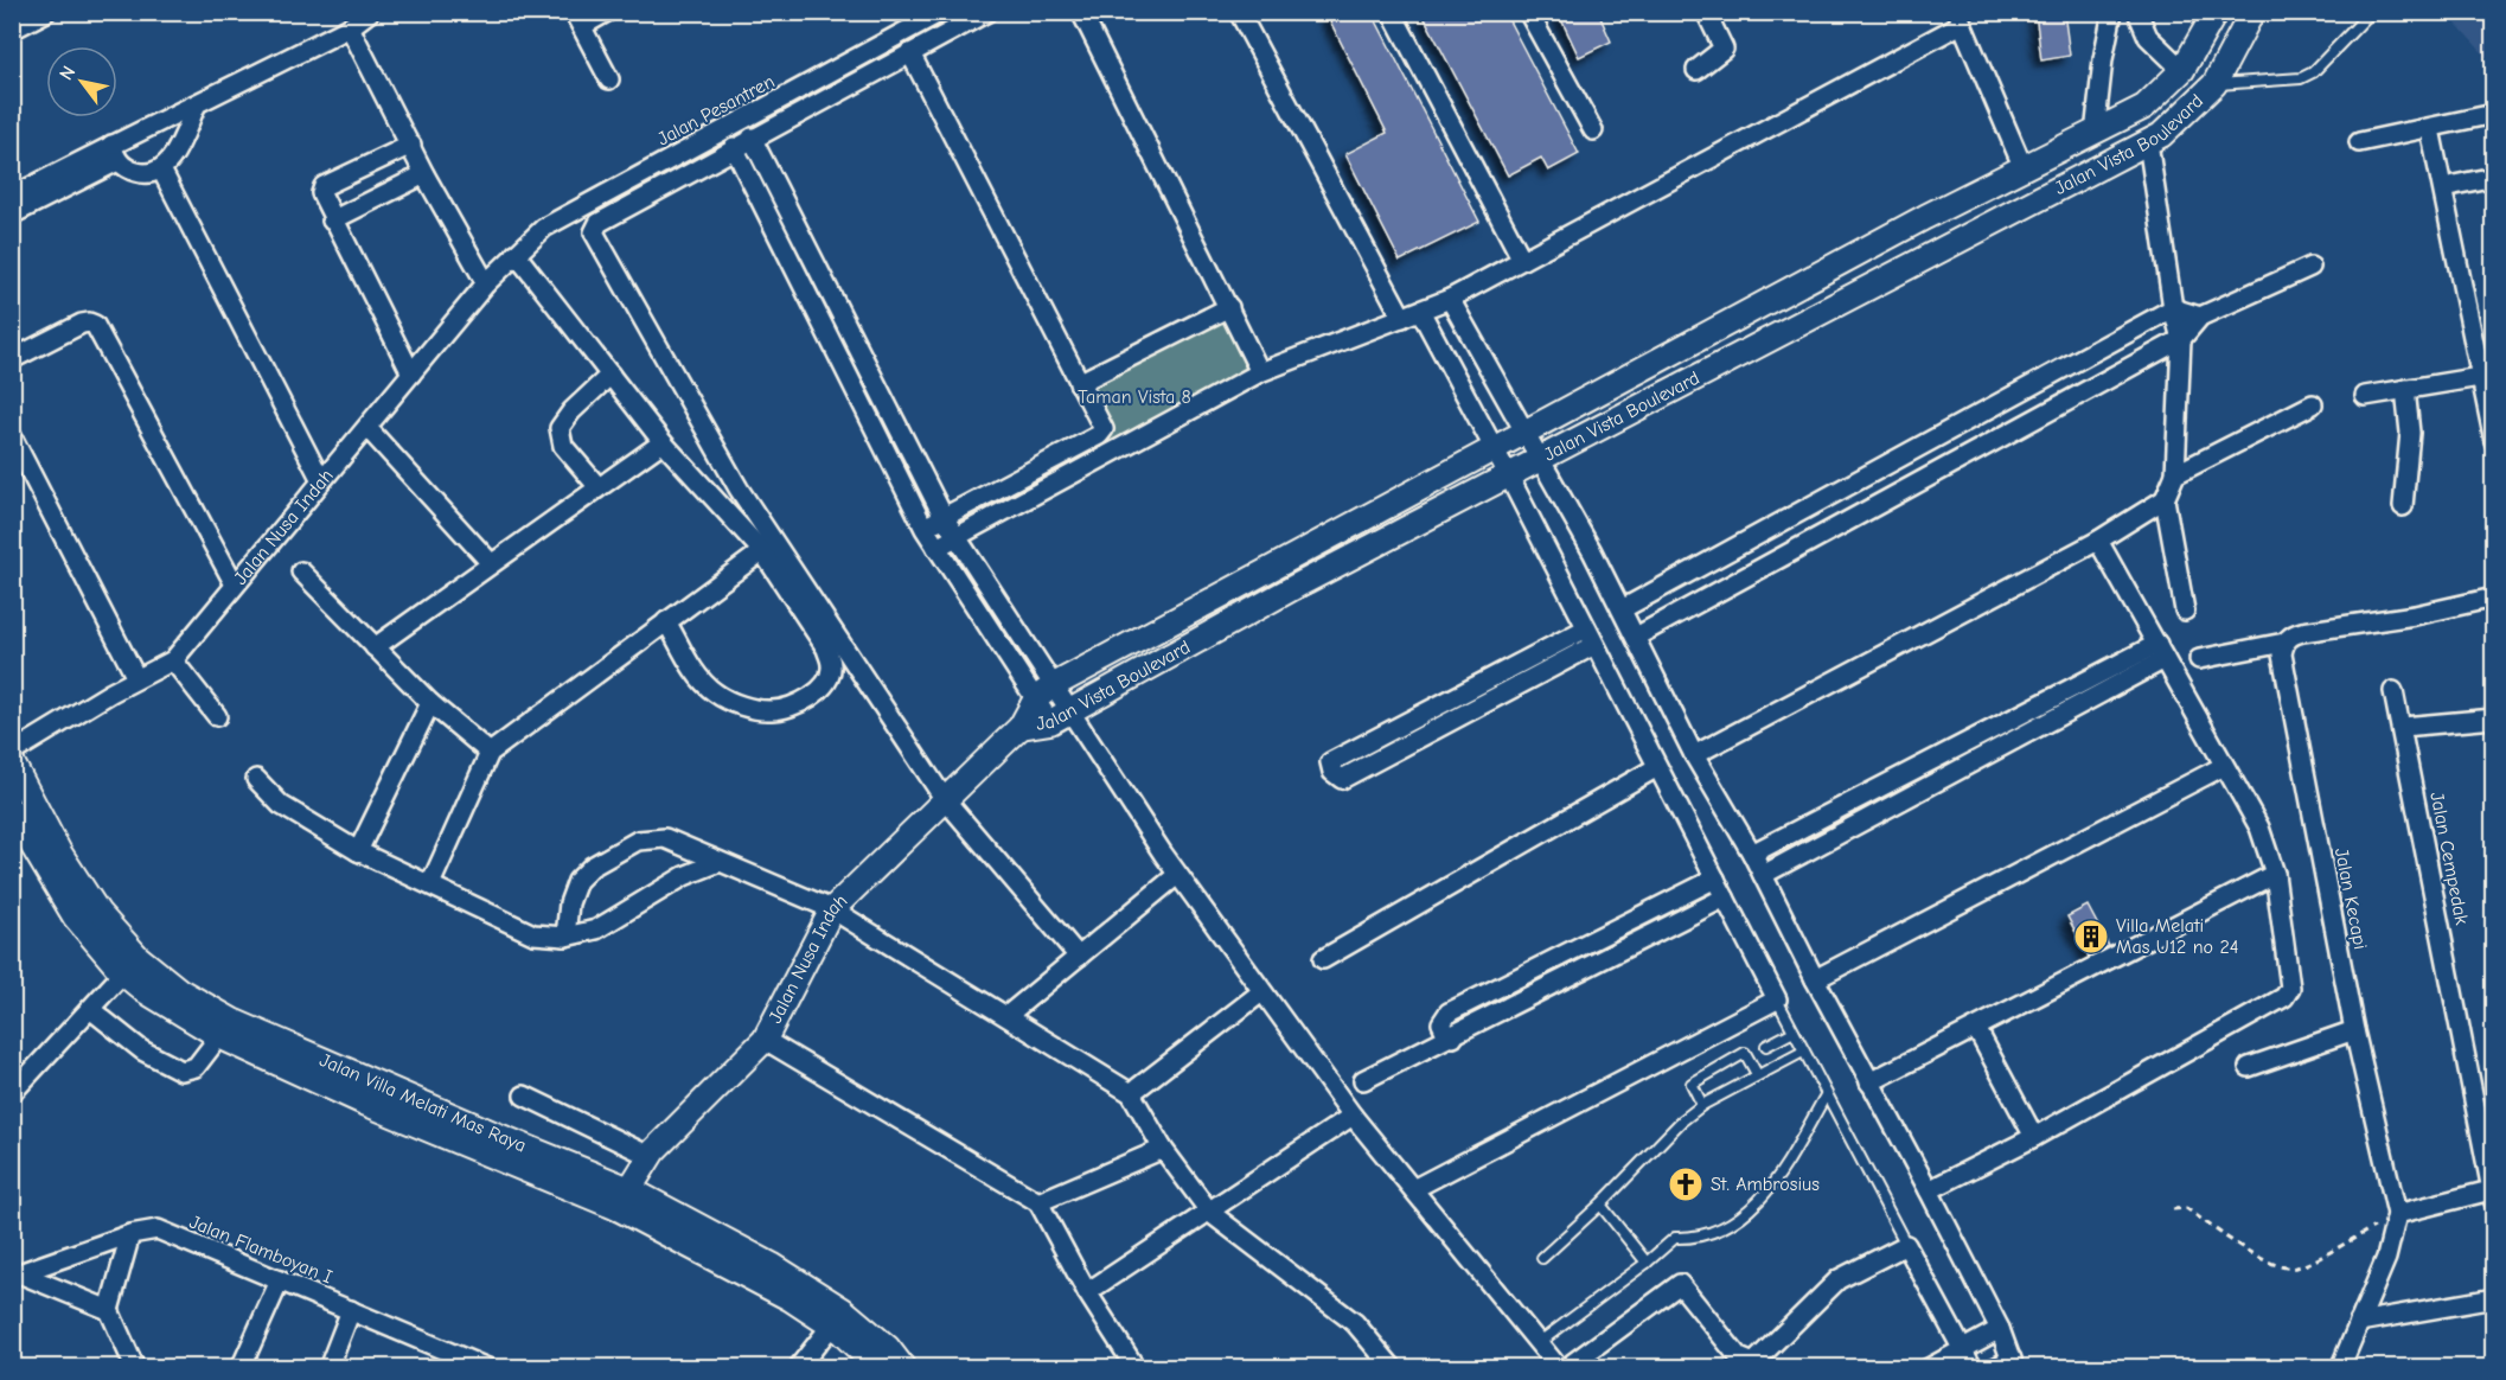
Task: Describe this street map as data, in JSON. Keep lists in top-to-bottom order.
{
  "streets": {
    "street": [
      "Jalan Pesantren",
      "Jalan Vista Boulevard",
      "Jalan Nusa Indah",
      "Jalan Cempedak",
      "Jalan Kecapi",
      "Jalan Villa Melati Mas Raya",
      "Jalan Flamboyan I"
    ]
  },
  "crossings": [
    ["Jalan Pesantren", "Jalan Nusa Indah"],
    ["Jalan Vista Boulevard", "Jalan Nusa Indah"],
    ["Jalan Nusa Indah", "Jalan Villa Melati Mas Raya"]
  ],
  "parks": ["Taman Vista 8"],
  "places": {
    "building": ["Villa Melati Mas U12 no 24"],
    "church": ["St. Ambrosius"]
  },
  "north": "top left"
}
